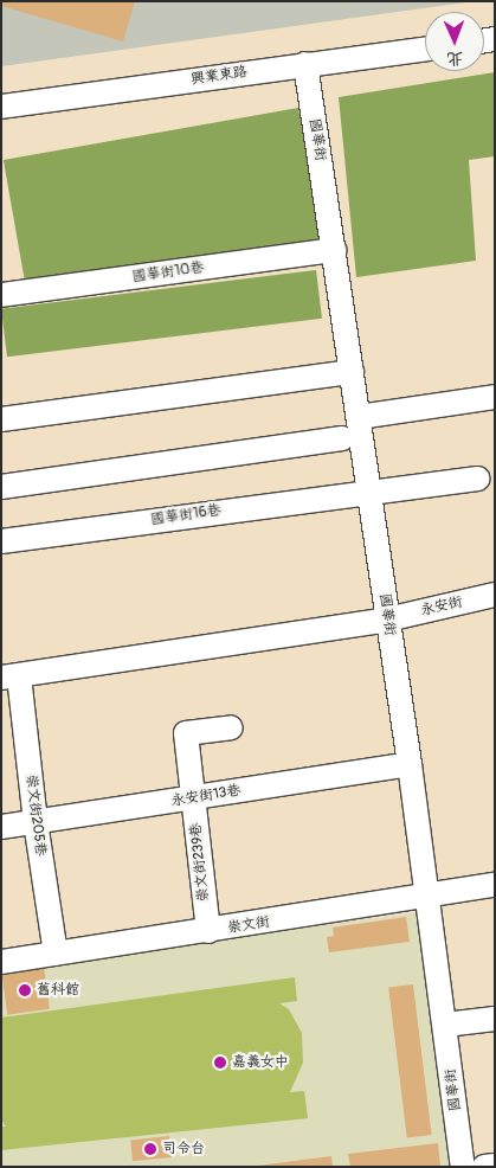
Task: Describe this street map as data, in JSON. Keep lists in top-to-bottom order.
{
  "streets": {
    "street": [
      "興業東路",
      "國華街",
      "國華街10巷",
      "國華街16巷",
      "永安街",
      "永安街13巷",
      "崇文街205巷",
      "崇文街239巷",
      "崇文街"
    ]
  },
  "crossings": [
    ["興業東路", "國華街"],
    ["國華街", "國華街10巷"],
    ["國華街", "國華街16巷"],
    ["國華街", "永安街"],
    ["國華街", "永安街13巷"],
    ["國華街", "崇文街"],
    ["永安街", "崇文街205巷"],
    ["永安街13巷", "崇文街205巷"],
    ["永安街13巷", "崇文街239巷"],
    ["崇文街205巷", "崇文街"],
    ["崇文街239巷", "崇文街"]
  ],
  "places": ["舊科館", "嘉義女中", "司令台"],
  "north": "bottom"
}
